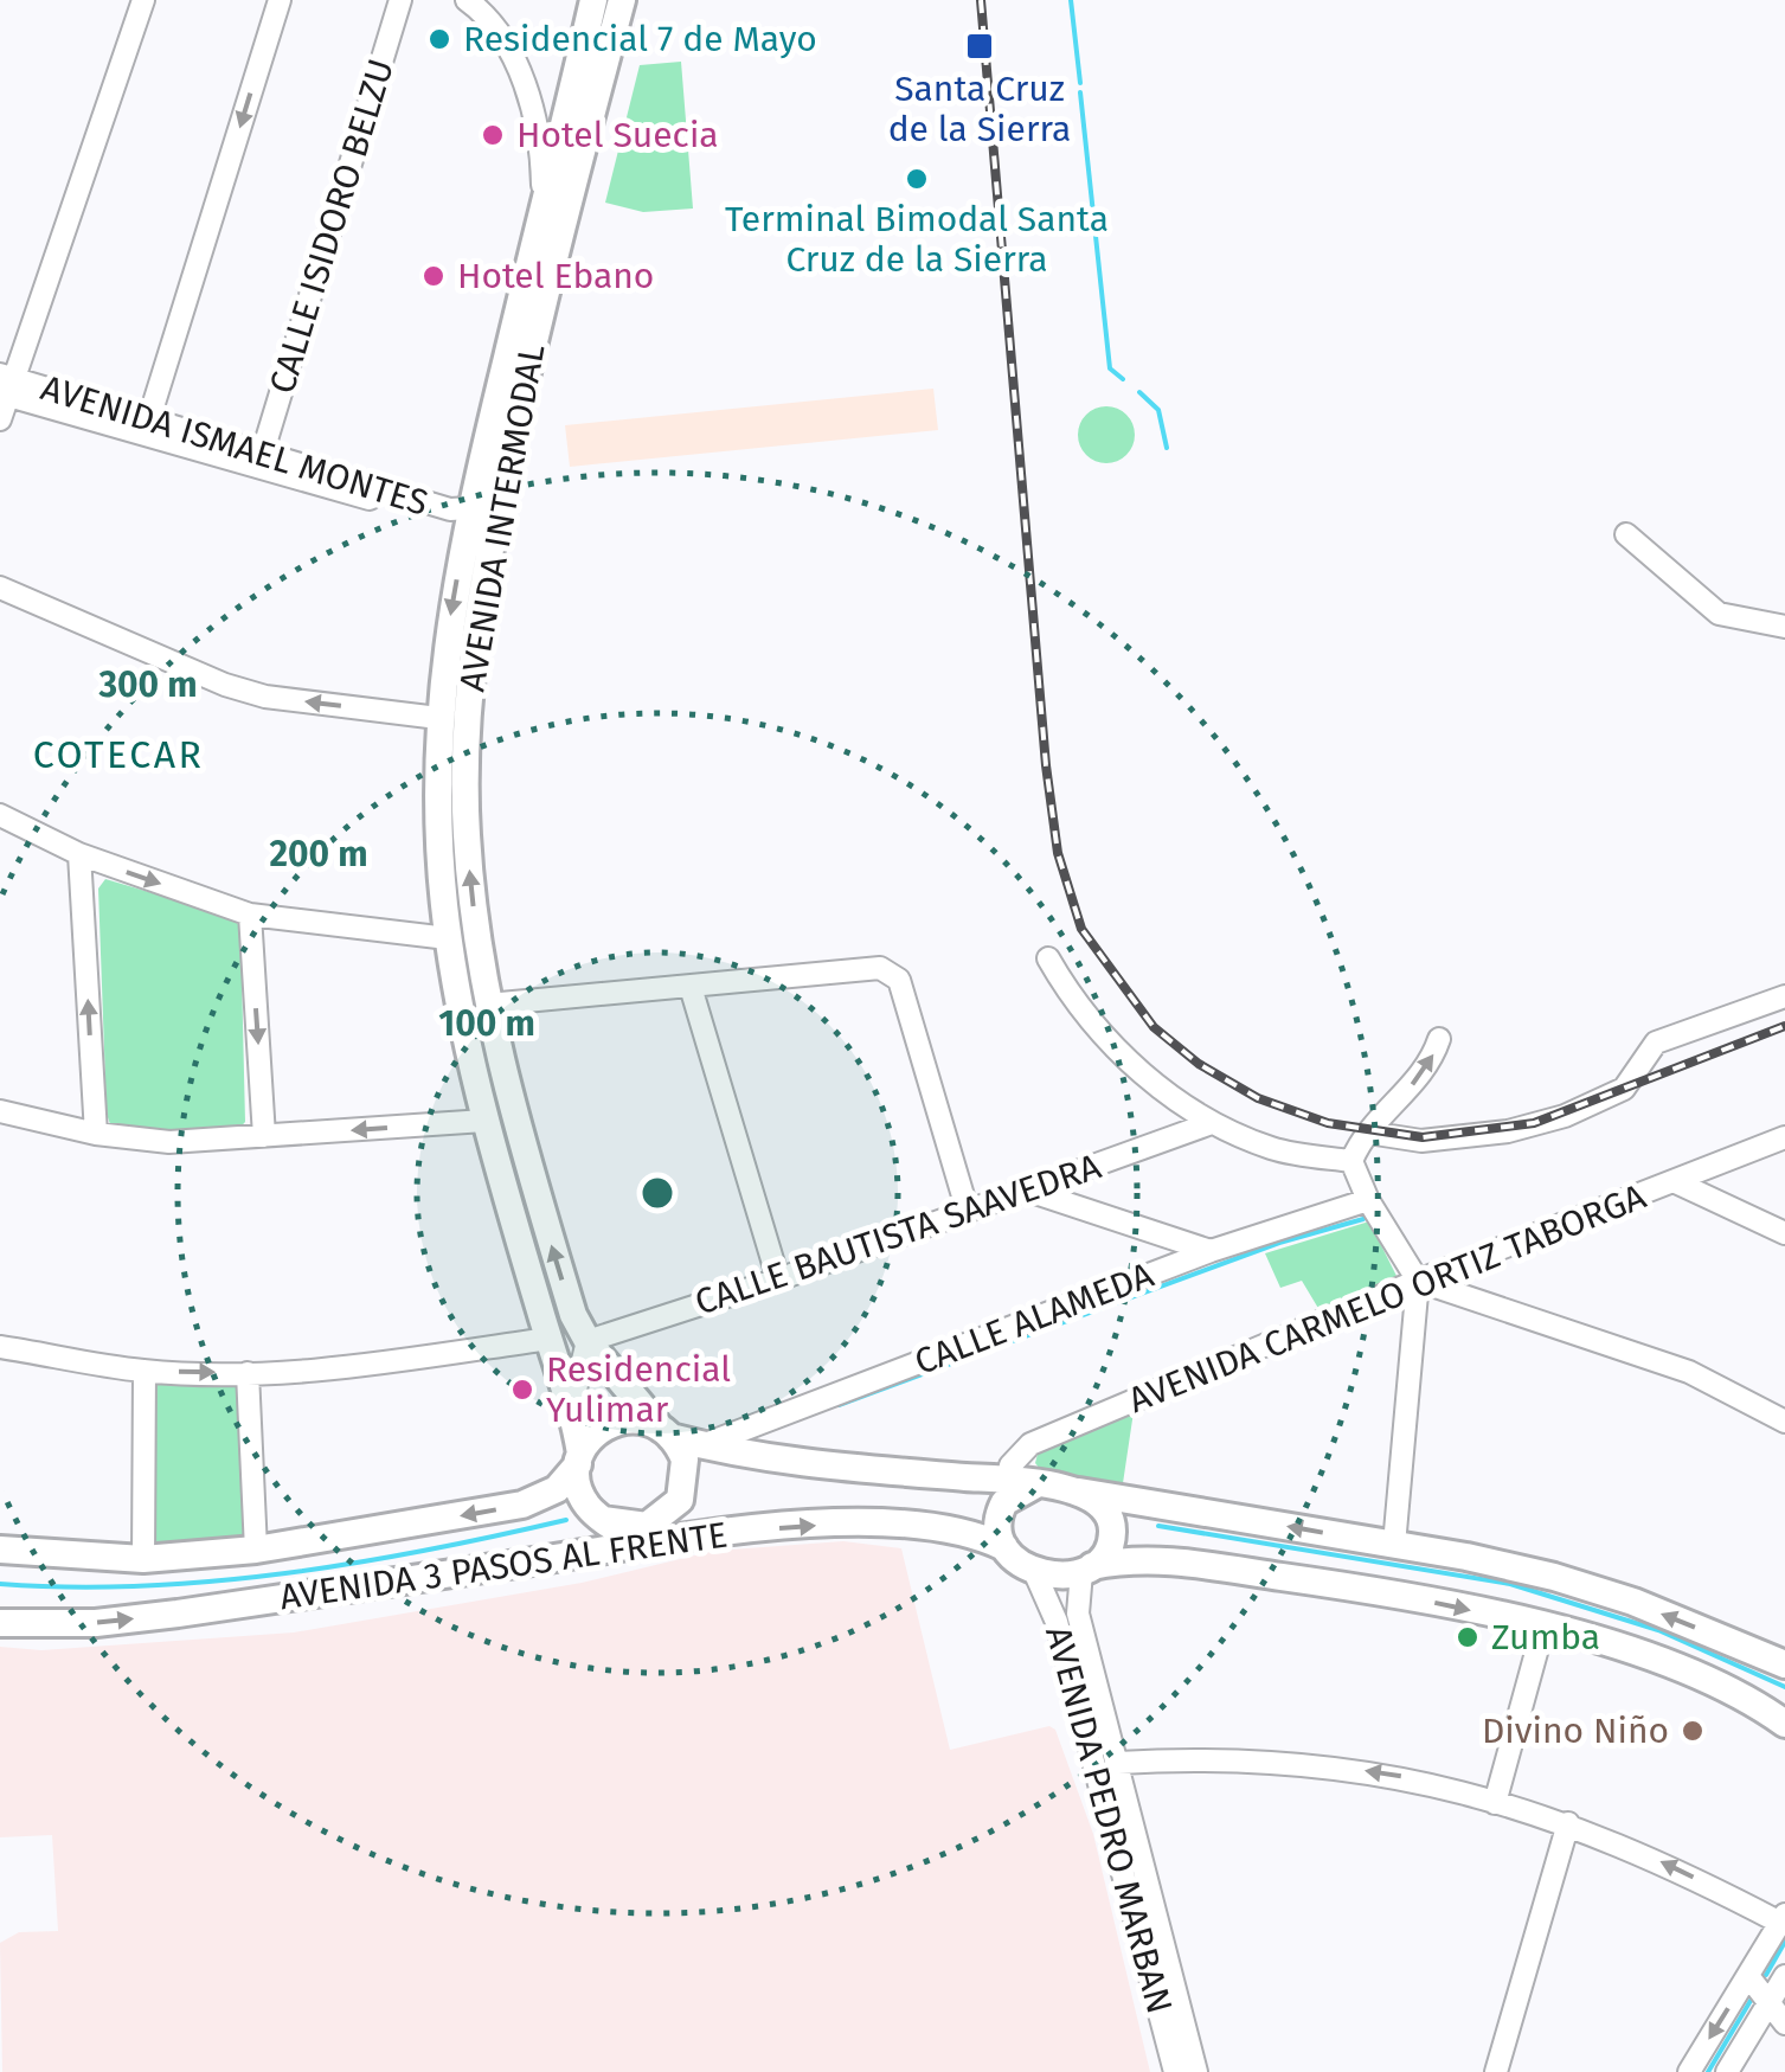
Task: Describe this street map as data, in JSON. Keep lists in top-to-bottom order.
{
  "streets": {
    "main road": ["AVENIDA INTERMODAL", "AVENIDA 3 PASOS AL FRENTE"],
    "street": [
      "CALLE ISIDORO BELZU",
      "AVENIDA ISMAEL MONTES",
      "CALLE BAUTISTA SAAVEDRA",
      "AVENIDA CARMELO ORTIZ TABORGA",
      "CALLE ALAMEDA",
      "AVENIDA PEDRO MARBAN"
    ]
  },
  "crossings": [
    ["CALLE ISIDORO BELZU", "AVENIDA ISMAEL MONTES"],
    ["AVENIDA ISMAEL MONTES", "AVENIDA INTERMODAL"],
    ["AVENIDA INTERMODAL", "CALLE BAUTISTA SAAVEDRA"],
    ["AVENIDA INTERMODAL", "AVENIDA 3 PASOS AL FRENTE"],
    ["AVENIDA 3 PASOS AL FRENTE", "AVENIDA PEDRO MARBAN"]
  ],
  "districts": ["COTECAR"],
  "places": {
    "other": [
      "Residencial 7 de Mayo",
      "Hotel Suecia",
      "Terminal Bimodal Santa Cruz de la Sierra",
      "Hotel Ebano",
      "Residencial Yulimar",
      "Zumba",
      "Divino Niño"
    ],
    "transit": ["Santa Cruz de la Sierra"]
  },
  "rings": ["300 m", "200 m", "100 m"]
}
